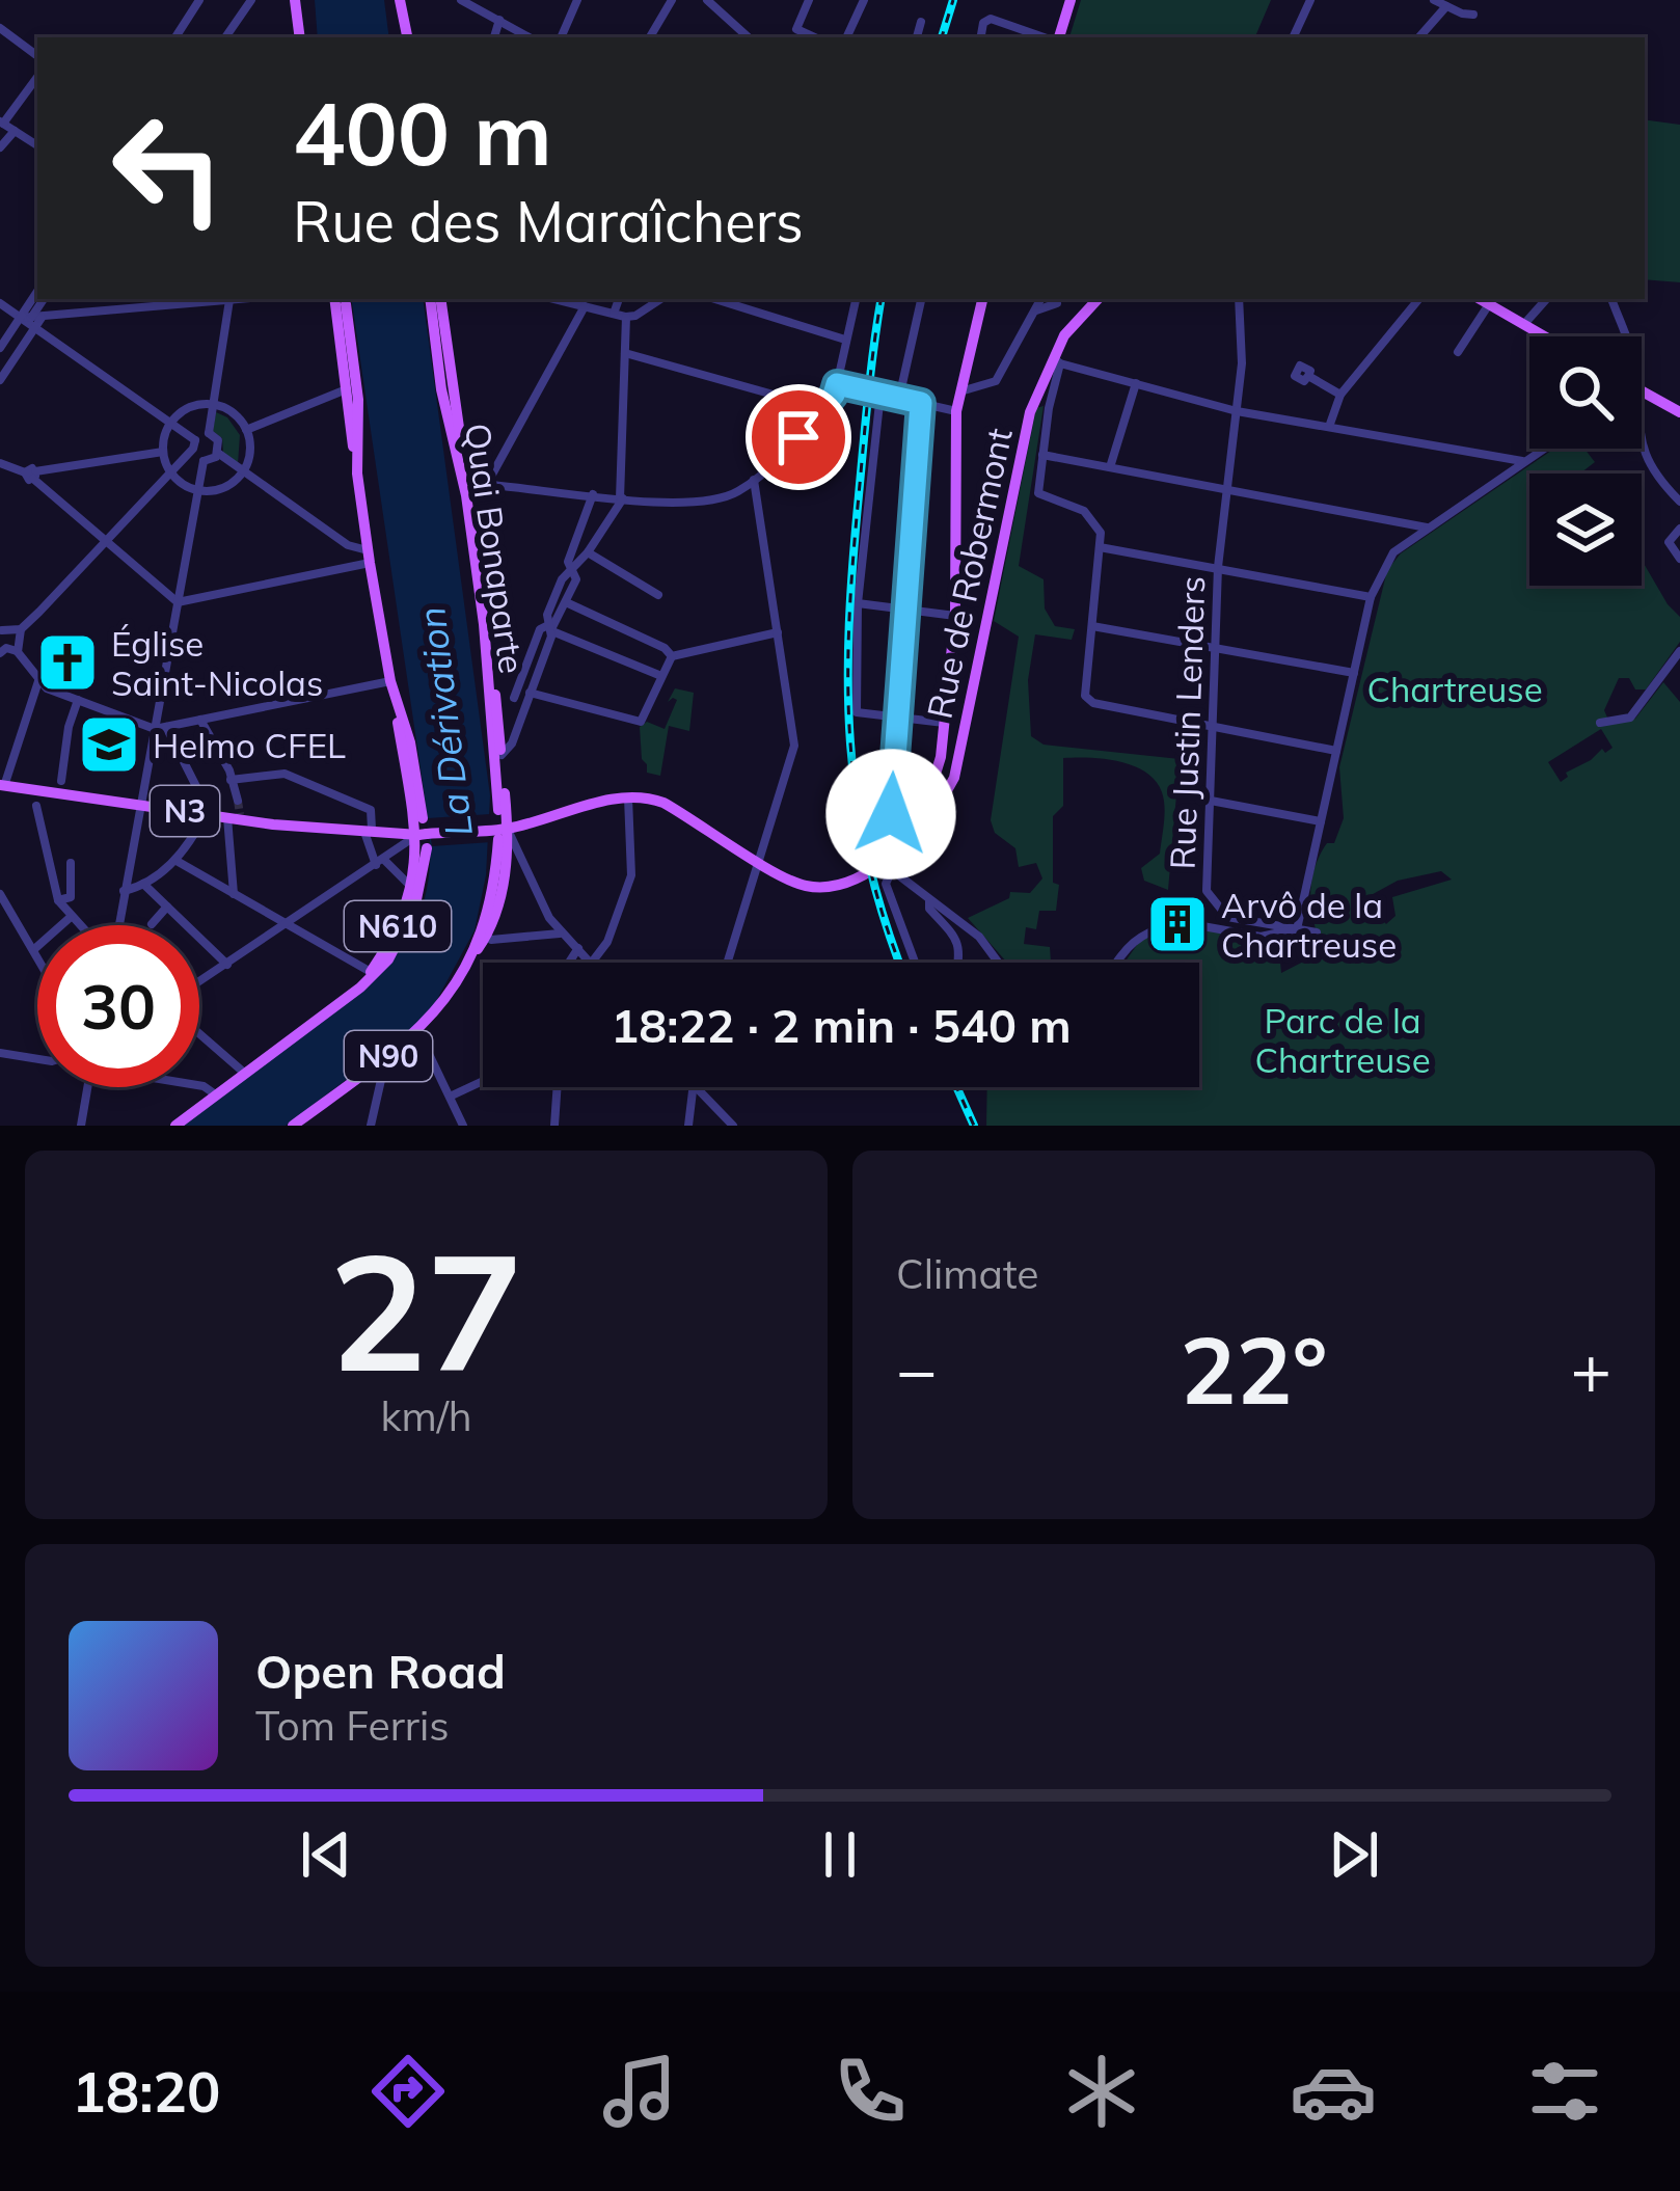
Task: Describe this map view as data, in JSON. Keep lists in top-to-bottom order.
{
  "streets": {
    "main road": [
      "Quai Bonaparte",
      "Rue de Robermont",
      "N3",
      "N610",
      "N90"
    ],
    "street": ["Rue Justin Lenders"]
  },
  "crossings": [
    ["N3", "N610"],
    ["N3", "N90"]
  ],
  "water": ["La Dérivation"],
  "parks": ["Chartreuse", "Parc de la Chartreuse"],
  "places": {
    "church": ["Église Saint-Nicolas"],
    "school or university": ["Helmo CFEL"],
    "building": ["Arvô de la Chartreuse"]
  },
  "page": {
    "turn": ["400 m", "Rue des Maraîchers"],
    "limit": "30",
    "trip": "18:22 · 2 min · 540 m",
    "tile": [
      ["27", "km/h"],
      "Climate"
    ],
    "heat": ["−", "22°", "+"],
    "song": ["Open Road", "Tom Ferris"],
    "tabs": "18:20"
  }
}
